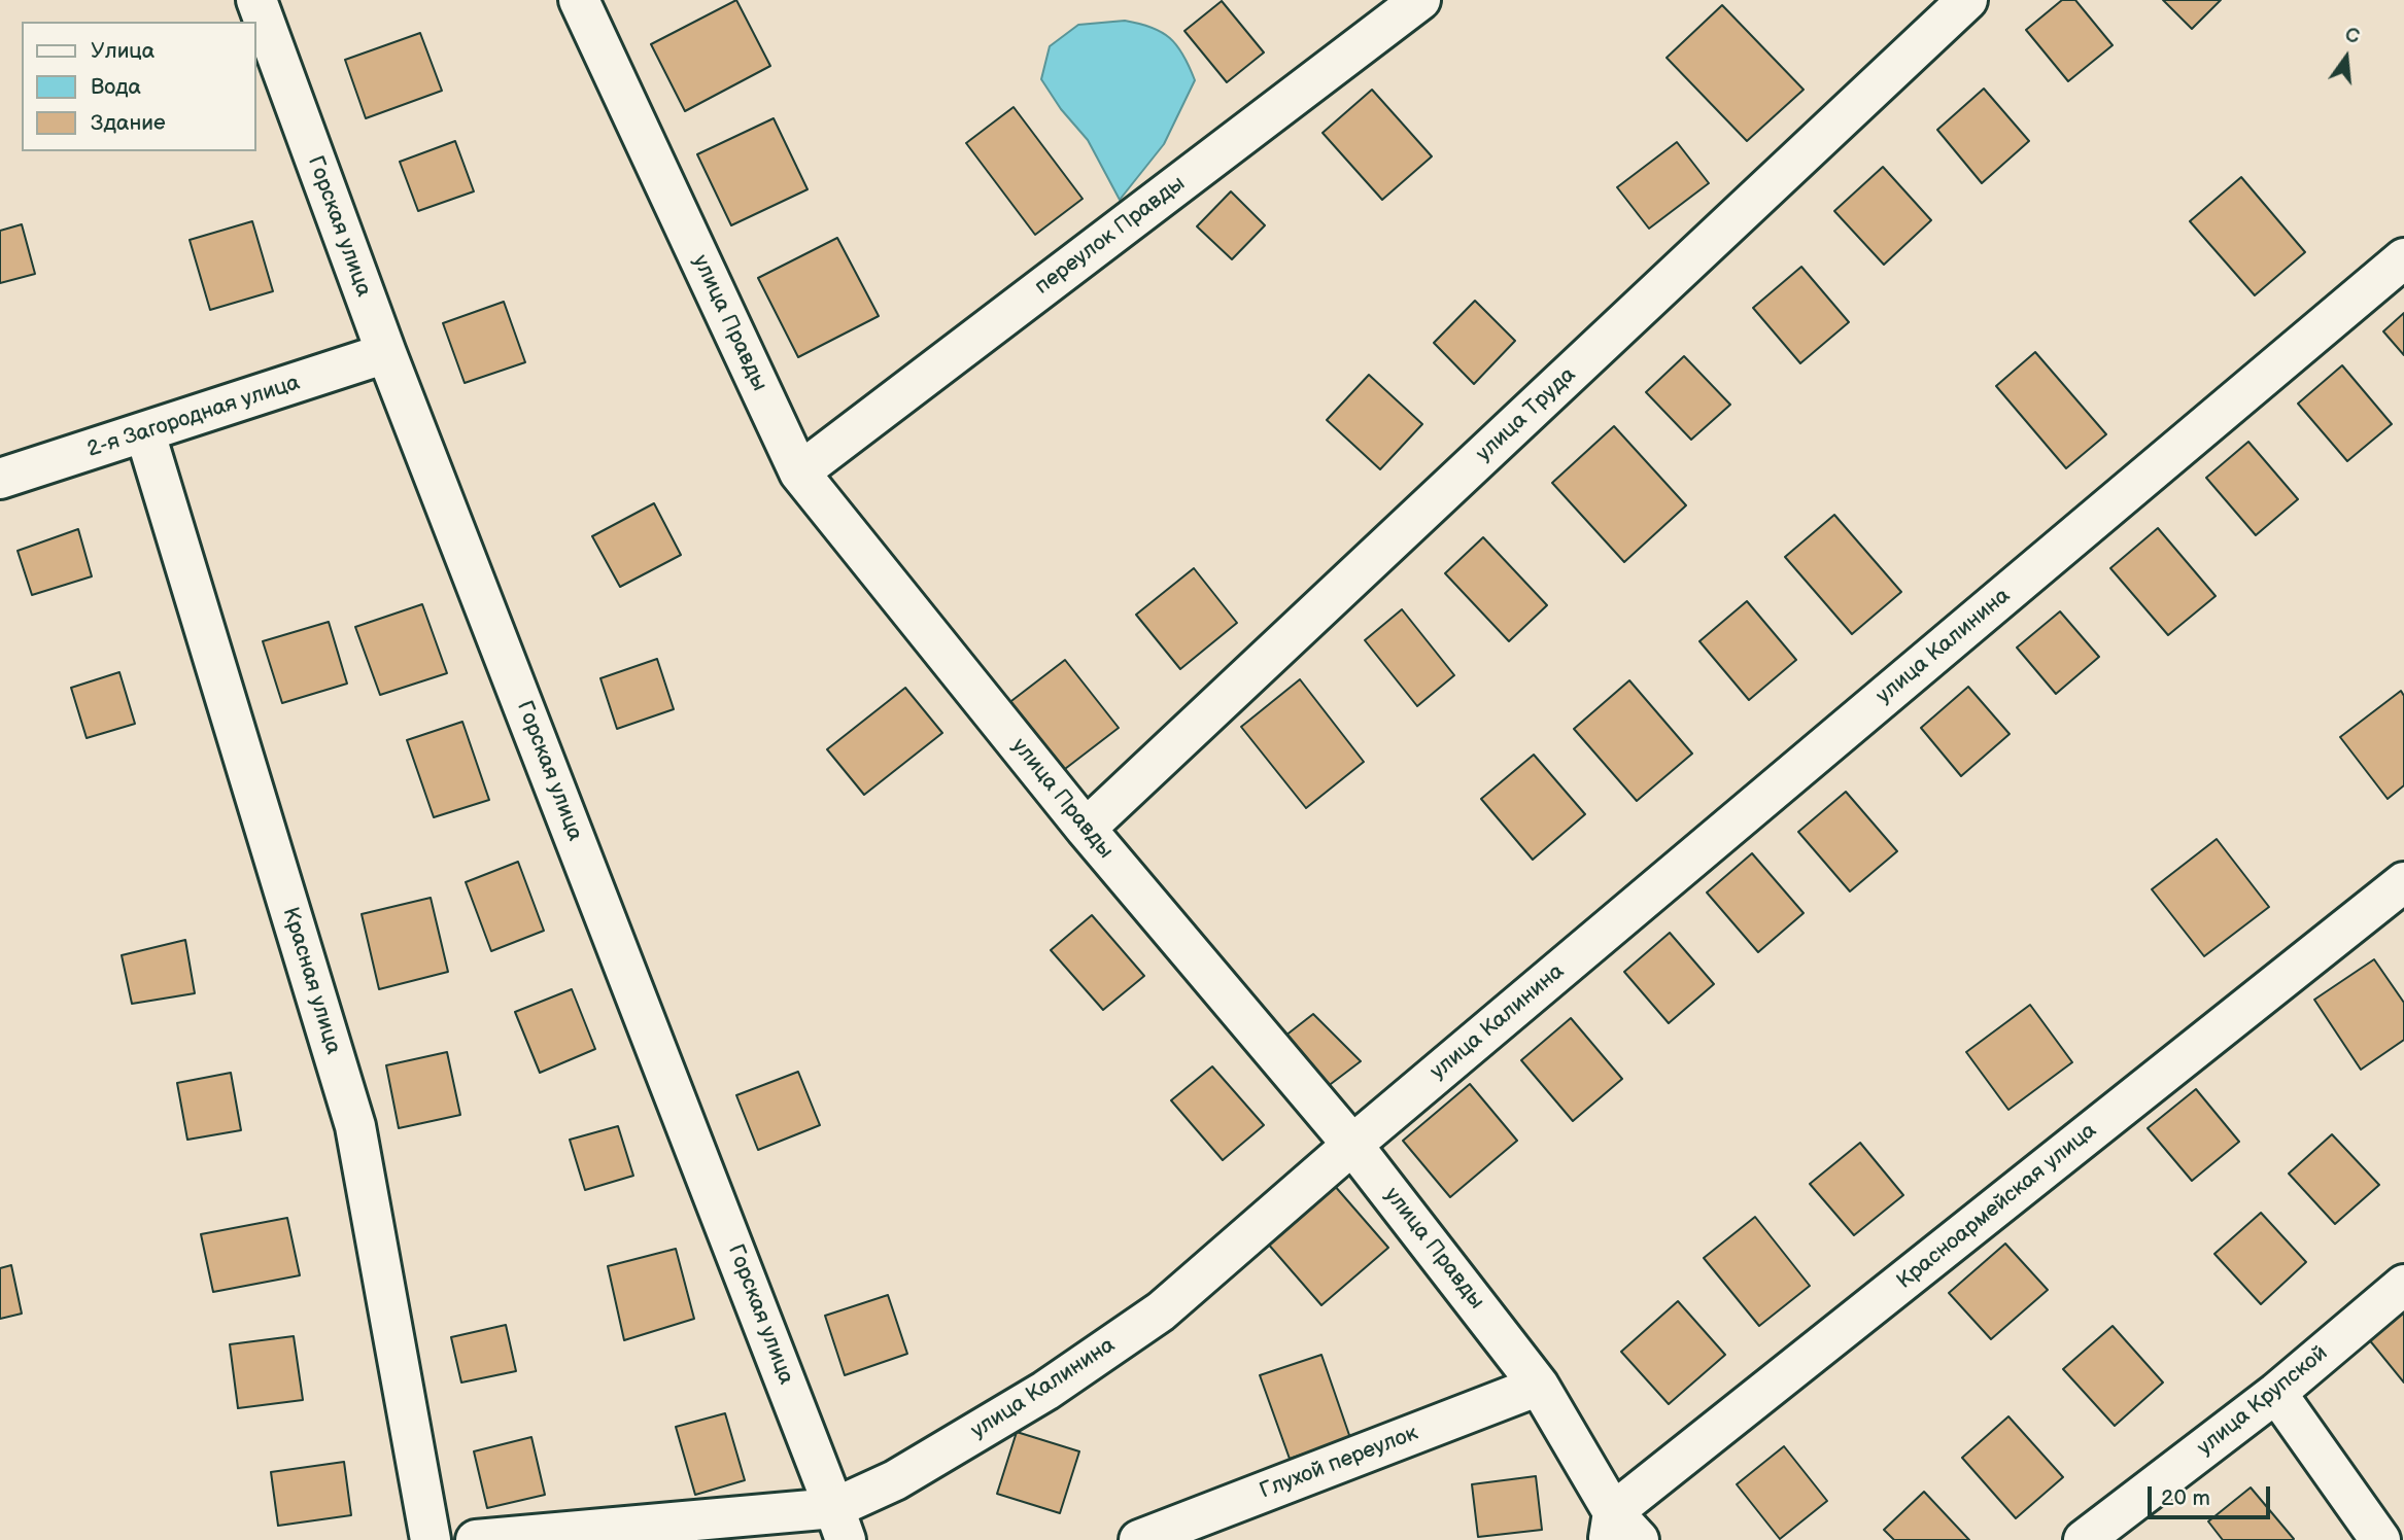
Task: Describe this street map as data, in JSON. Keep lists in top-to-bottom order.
{
  "streets": {
    "street": [
      "Горская улица",
      "переулок Правды",
      "улица Правды",
      "улица Труда",
      "2-я Загородная улица",
      "улица Калинина",
      "Красная улица",
      "Красноармейская улица",
      "улица Крупской",
      "Глухой переулок"
    ]
  },
  "crossings": [
    ["Горская улица", "2-я Загородная улица"],
    ["Горская улица", "улица Калинина"],
    ["переулок Правды", "улица Правды"],
    ["улица Правды", "улица Труда"],
    ["улица Правды", "улица Калинина"],
    ["улица Правды", "Красноармейская улица"],
    ["улица Правды", "Глухой переулок"],
    ["2-я Загородная улица", "Красная улица"]
  ],
  "legend": ["Улица", "Вода", "Здание"],
  "scale_bar": "20 m",
  "north": "top"
}
